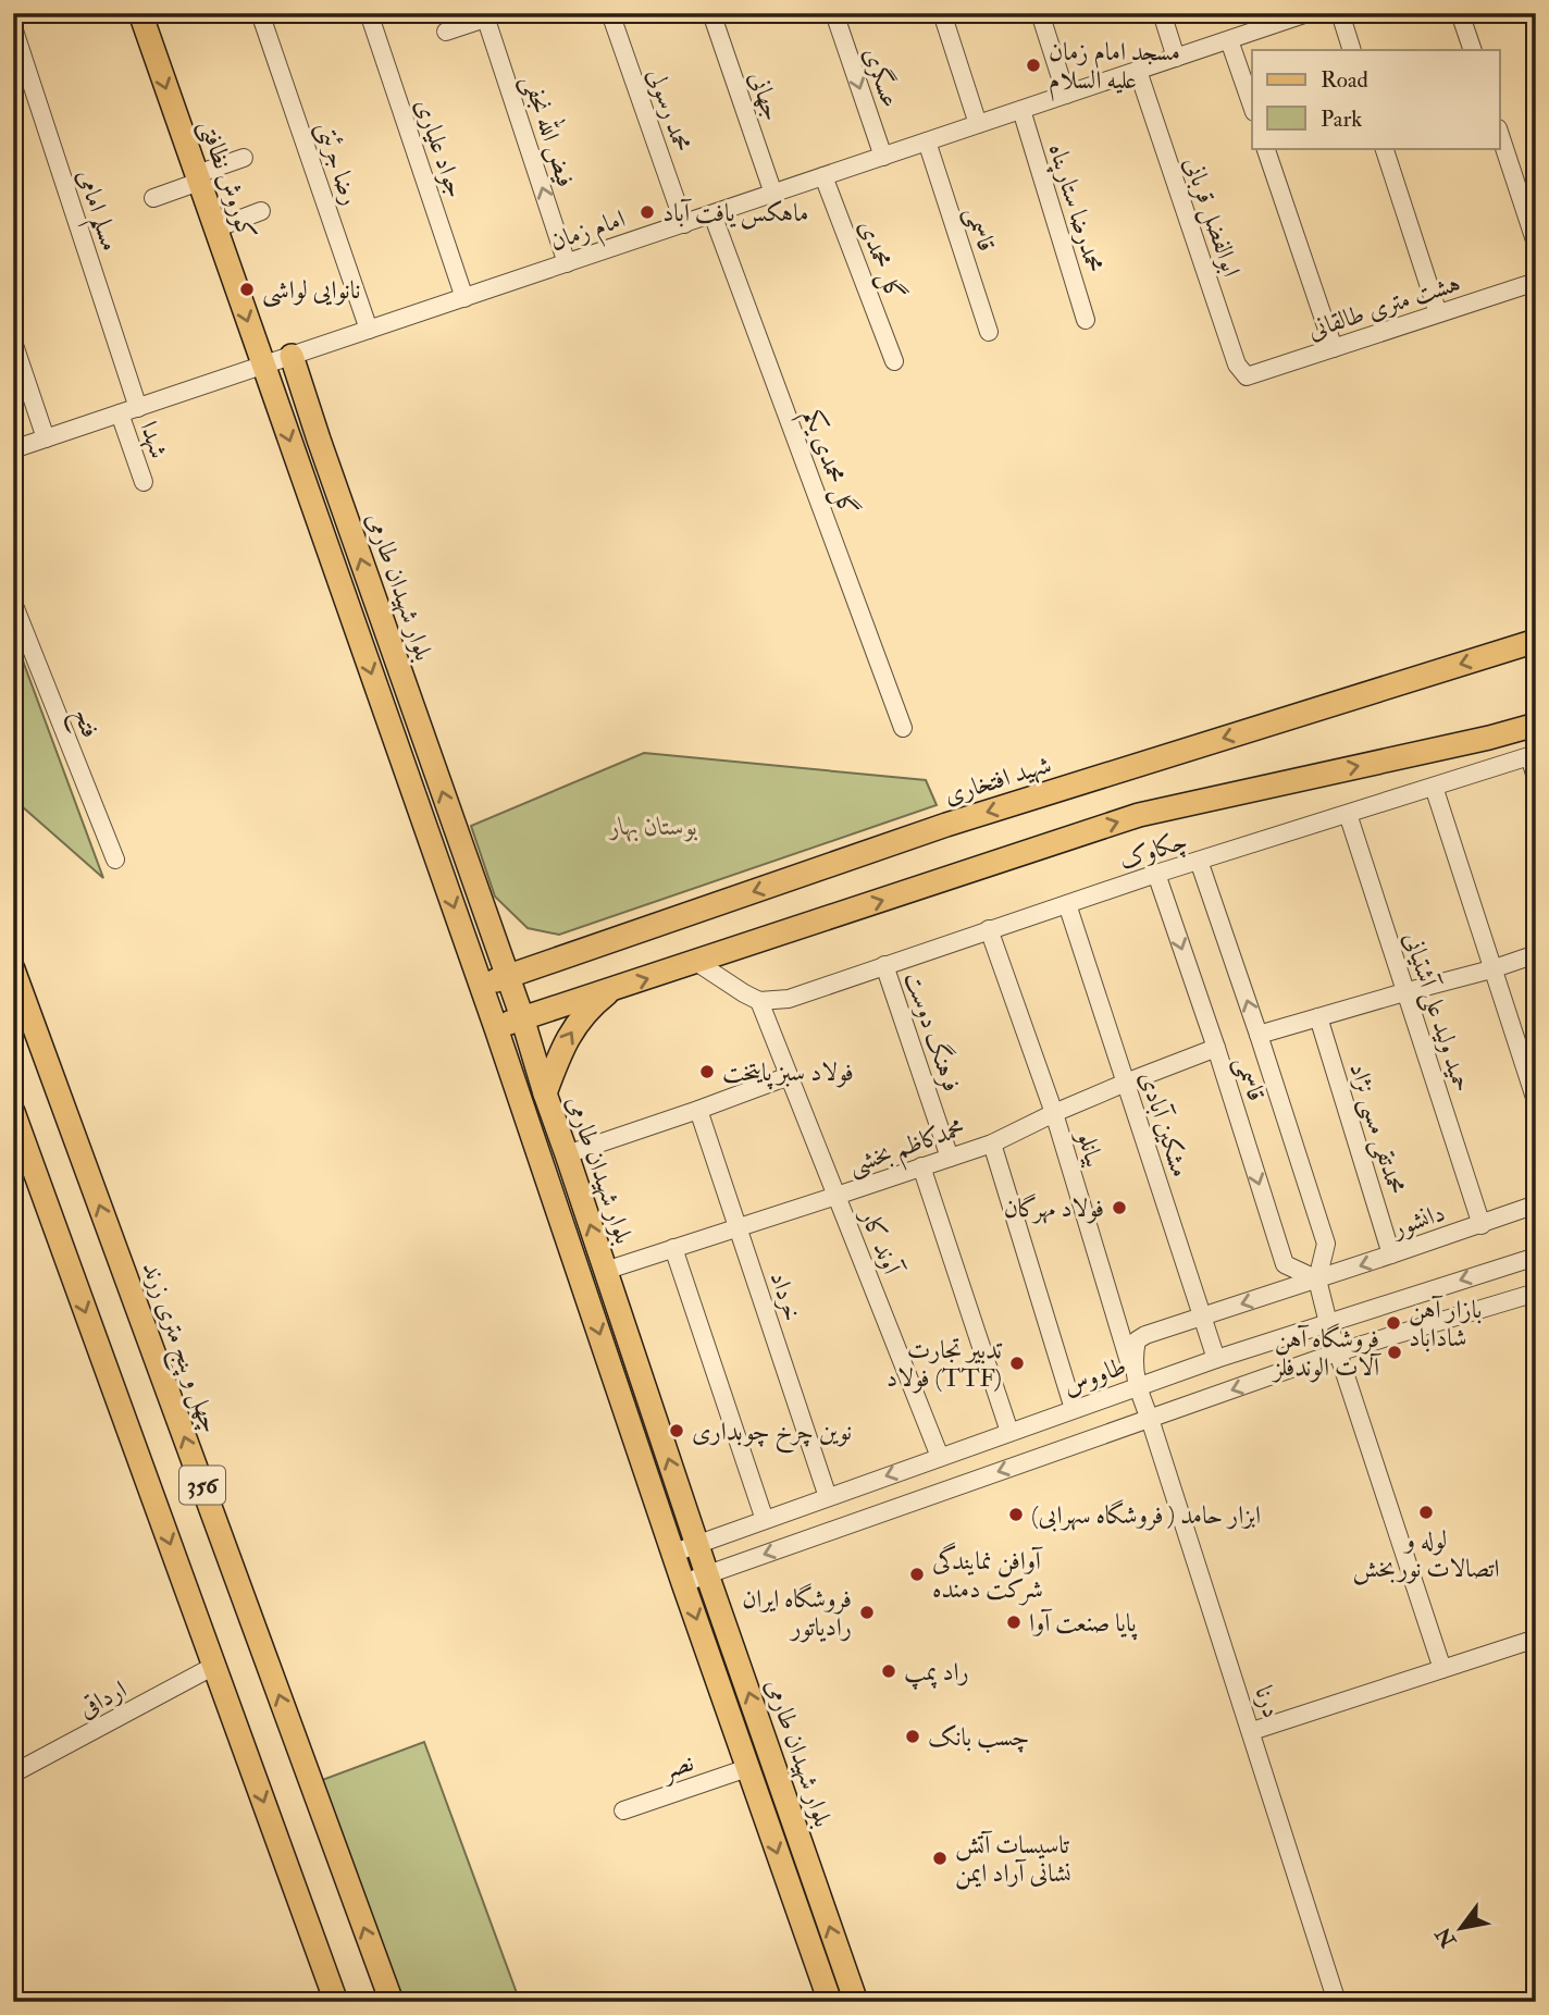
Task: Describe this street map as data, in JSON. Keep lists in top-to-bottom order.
{
  "streets": {
    "main road": [
      "کوروش نظافتی",
      "بلوار شهیدان طارمی",
      "شهید افتخاری",
      "چهل و پنج متری زرند",
      "356"
    ],
    "street": [
      "عسگری",
      "جهانی",
      "محمد رسولی",
      "فیض الله نجفی",
      "جواد علیاری",
      "رضا جرئتی",
      "محمدرضا ستارپناه",
      "مسلم امامی",
      "ابوالفضل قربانی",
      "قاسمی",
      "امام زمان",
      "گل محمدی",
      "هشت متری طالقانی",
      "شهدا",
      "گل محمدی یکم",
      "فتح",
      "چکاوک",
      "حمید ولید علی آشتیانی",
      "فرهنگ دوست",
      "مشکین آبادی",
      "محمدتقی مسی نژاد",
      "محمدکاظم بخشی",
      "بیانلو",
      "دانشور",
      "آوند کار",
      "خرداد",
      "طاووس",
      "ارداقی",
      "درنا",
      "نصر"
    ]
  },
  "crossings": [
    ["عسگری", "امام زمان"],
    ["جهانی", "امام زمان"],
    ["محمد رسولی", "امام زمان"],
    ["فیض الله نجفی", "امام زمان"],
    ["جواد علیاری", "امام زمان"],
    ["رضا جرئتی", "امام زمان"],
    ["کوروش نظافتی", "امام زمان"],
    ["محمدرضا ستارپناه", "امام زمان"],
    ["مسلم امامی", "امام زمان"],
    ["ابوالفضل قربانی", "امام زمان"],
    ["ابوالفضل قربانی", "هشت متری طالقانی"],
    ["قاسمی", "امام زمان"],
    ["قاسمی", "چکاوک"],
    ["قاسمی", "محمدکاظم بخشی"],
    ["قاسمی", "دانشور"],
    ["قاسمی", "طاووس"],
    ["امام زمان", "گل محمدی"],
    ["امام زمان", "شهدا"],
    ["امام زمان", "گل محمدی یکم"],
    ["امام زمان", "بلوار شهیدان طارمی"],
    ["بلوار شهیدان طارمی", "شهید افتخاری"],
    ["بلوار شهیدان طارمی", "محمدکاظم بخشی"],
    ["بلوار شهیدان طارمی", "طاووس"],
    ["چکاوک", "حمید ولید علی آشتیانی"],
    ["چکاوک", "فرهنگ دوست"],
    ["چکاوک", "مشکین آبادی"],
    ["چکاوک", "بیانلو"],
    ["چکاوک", "آوند کار"],
    ["حمید ولید علی آشتیانی", "دانشور"],
    ["فرهنگ دوست", "محمدکاظم بخشی"],
    ["مشکین آبادی", "محمدکاظم بخشی"],
    ["مشکین آبادی", "دانشور"],
    ["مشکین آبادی", "طاووس"],
    ["محمدتقی مسی نژاد", "دانشور"],
    ["محمدکاظم بخشی", "بیانلو"],
    ["محمدکاظم بخشی", "آوند کار"],
    ["محمدکاظم بخشی", "خرداد"],
    ["بیانلو", "دانشور"],
    ["بیانلو", "طاووس"],
    ["بیانلو", "درنا"],
    ["دانشور", "طاووس"],
    ["دانشور", "درنا"],
    ["آوند کار", "طاووس"],
    ["خرداد", "طاووس"],
    ["طاووس", "درنا"],
    ["356", "ارداقی"]
  ],
  "one_way": ["فیض الله نجفی", "کوروش نظافتی"],
  "parks": ["بوستان بهار"],
  "places": [
    "مسجد امام زمان علیه السلام",
    "ماهکس یافت آباد",
    "نانوایی لواشی",
    "فولاد سبز پایتخت",
    "فولاد مهرگان",
    "بازار آهن شاداباد",
    "فروشگاه آهن آلات الوندفلز",
    "تدبیر تجارت فولاد (TTF)",
    "نوین چرخ چوبداری",
    "لوله و اتصالات نوربخش",
    "ابزار حامد ( فروشگاه سهرابی)",
    "آوافن نمایندگی شرکت دمنده",
    "فروشگاه ایران رادیاتور",
    "پایا صنعت آوا",
    "راد پمپ",
    "چسب بانک",
    "تاسیسات آتش نشانی آراد ایمن"
  ],
  "legend": ["Road", "Park"],
  "north": "bottom left"
}
